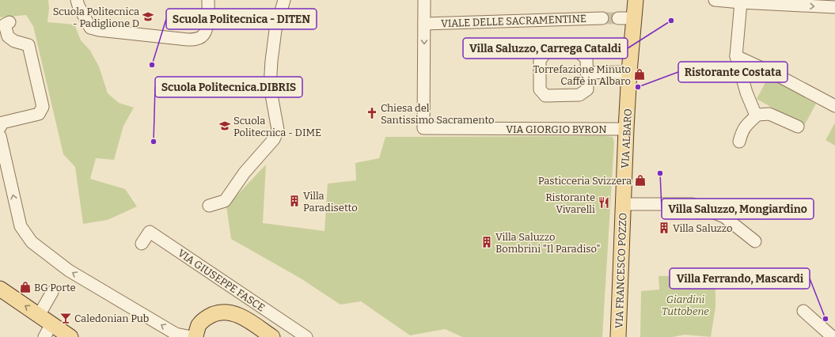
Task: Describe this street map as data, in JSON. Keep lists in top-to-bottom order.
{
  "streets": {
    "main road": ["VIA ALBARO", "VIA FRANCESCO POZZO"],
    "street": ["VIALE DELLE SACRAMENTINE", "VIA GIORGIO BYRON", "VIA GIUSEPPE FASCE"]
  },
  "crossings": [
    ["VIALE DELLE SACRAMENTINE", "VIA GIORGIO BYRON"],
    ["VIA GIORGIO BYRON", "VIA ALBARO"],
    ["VIA ALBARO", "VIA FRANCESCO POZZO"]
  ],
  "parks": ["Giardini Tuttobene"],
  "places": {
    "school or university": ["Scuola Politecnica - Padiglione D", "Scuola Politecnica - DIME"],
    "other": [
      "Villa Saluzzo, Carrega Cataldi",
      "Scuola Politecnica - DITEN",
      "Ristorante Costata",
      "Scuola Politecnica.DIBRIS",
      "Villa Saluzzo, Mongiardino",
      "Villa Ferrando, Mascardi"
    ],
    "shop": ["Torrefazione Minuto Caffè in Albaro", "Pasticceria Svizzera", "BG Porte"],
    "church": ["Chiesa del Santissimo Sacramento"],
    "building": ["Villa Paradisetto", "Villa Saluzzo", "Villa Saluzzo Bombrini \"Il Paradiso\""],
    "restaurant": ["Ristorante Vivarelli"],
    "bar": ["Caledonian Pub"]
  }
}
